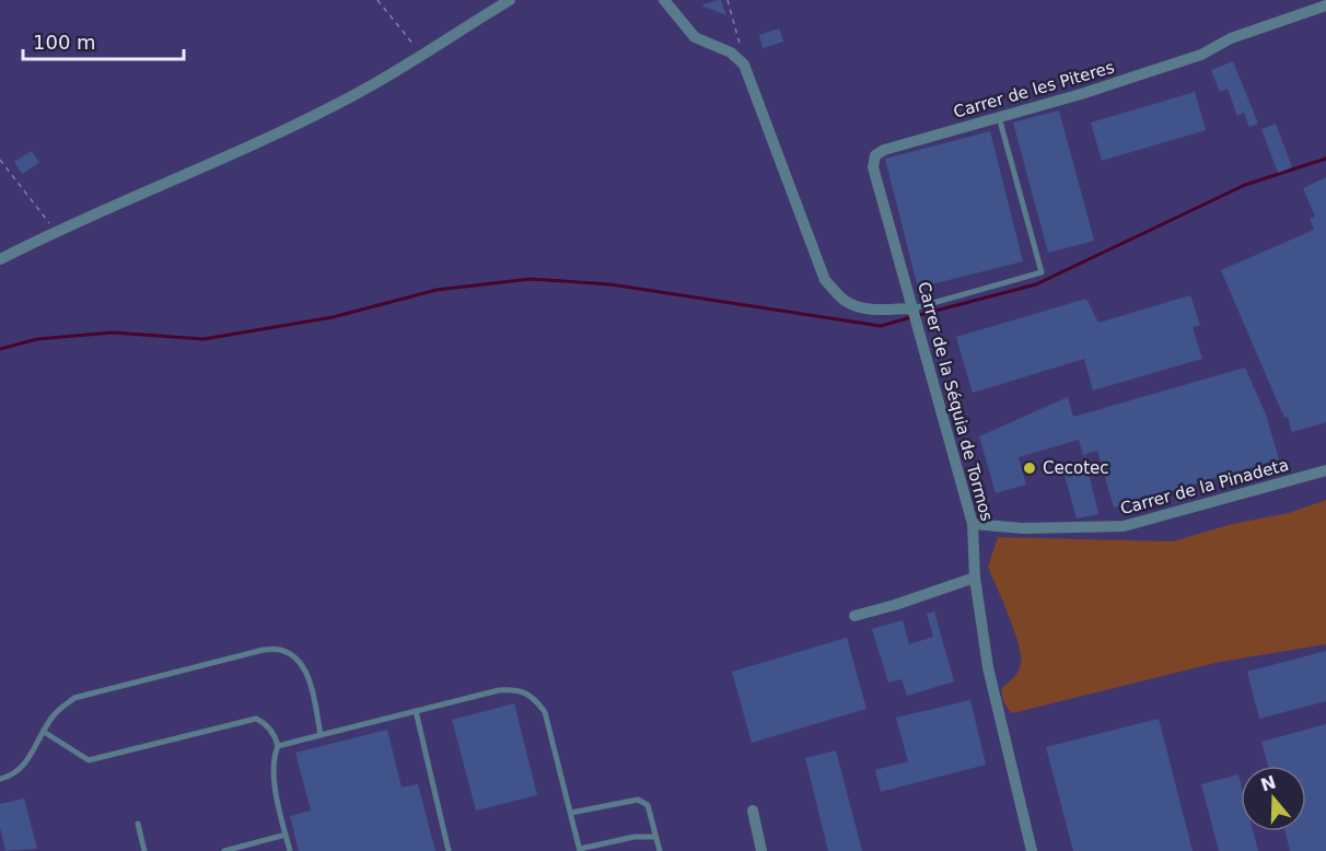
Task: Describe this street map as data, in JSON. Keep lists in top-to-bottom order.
{
  "streets": {
    "street": ["Carrer de les Piteres", "Carrer de la Séquia de Tormos", "Carrer de la Pinadeta"]
  },
  "crossings": [
    ["Carrer de les Piteres", "Carrer de la Séquia de Tormos"],
    ["Carrer de la Séquia de Tormos", "Carrer de la Pinadeta"]
  ],
  "places": ["Cecotec"],
  "scale_bar": "100 m",
  "north": "top"
}
